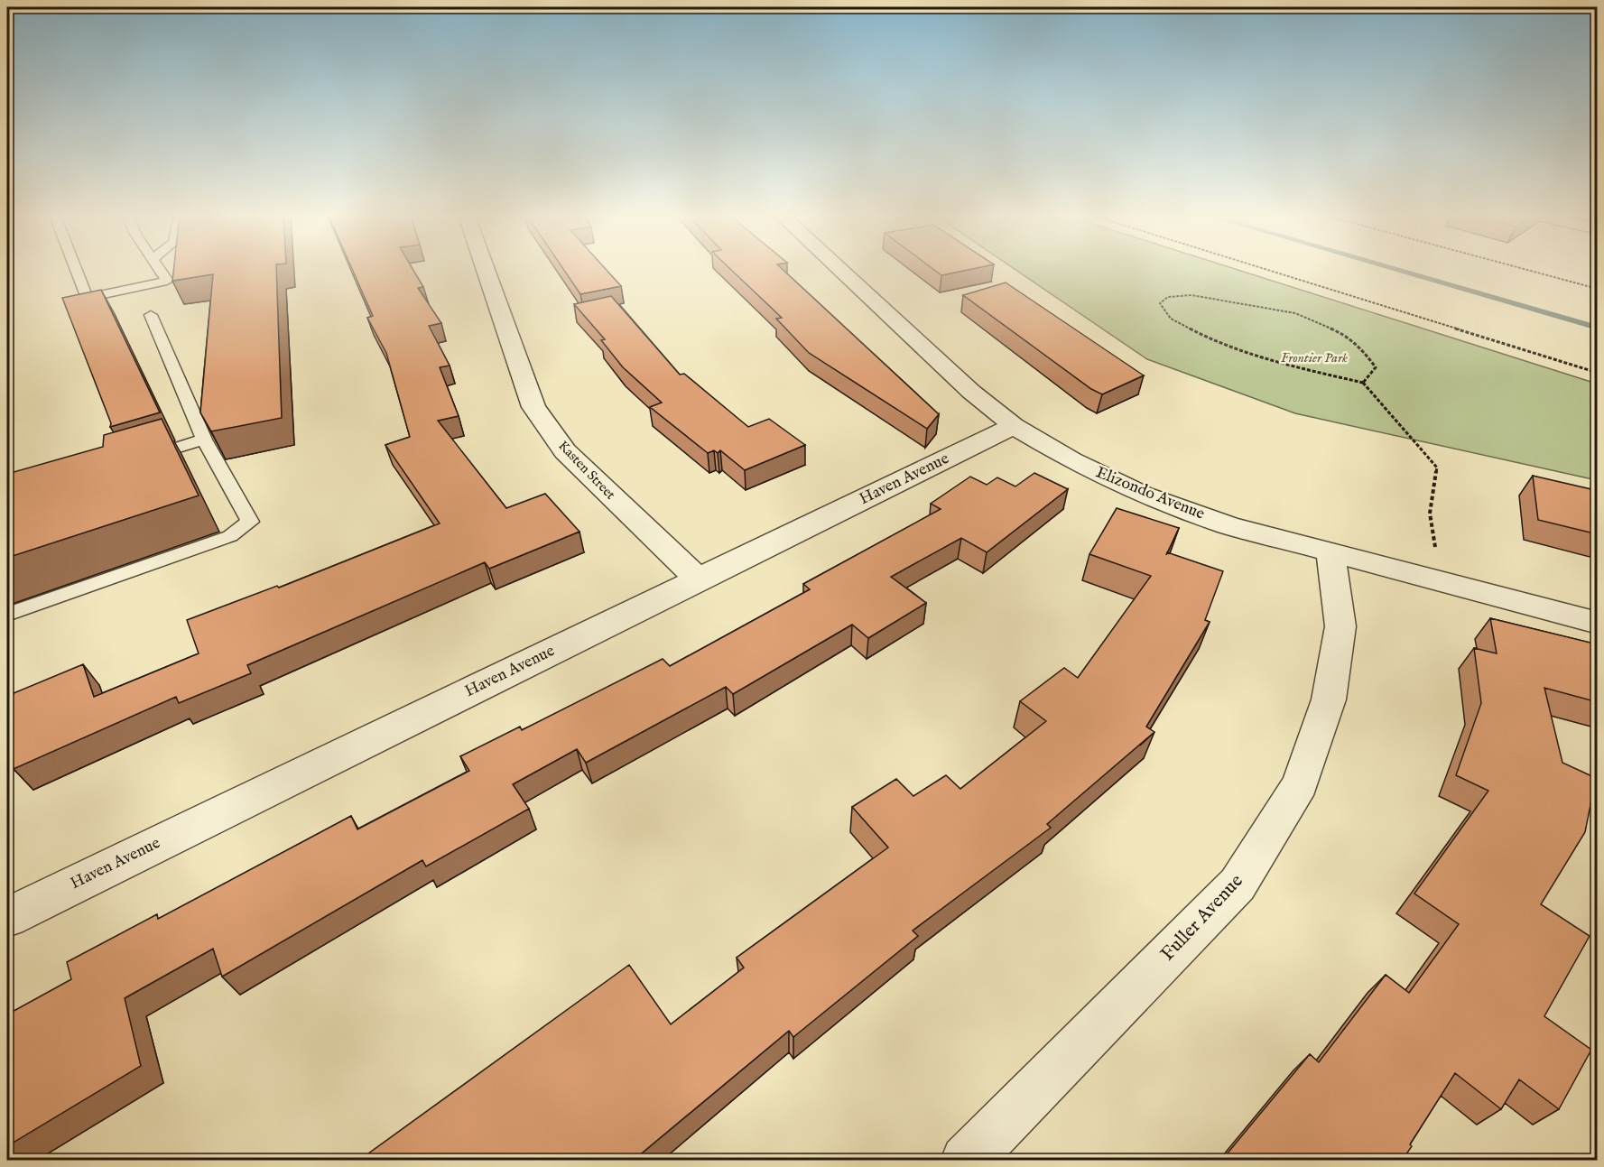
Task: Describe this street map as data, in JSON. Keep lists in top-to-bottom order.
{
  "streets": {
    "street": [
      "Kasten Street",
      "Haven Avenue",
      "Elizondo Avenue",
      "Fuller Avenue"
    ]
  },
  "crossings": [
    ["Kasten Street", "Haven Avenue"],
    ["Haven Avenue", "Elizondo Avenue"],
    ["Elizondo Avenue", "Fuller Avenue"]
  ],
  "parks": ["Frontier Park"]
}
